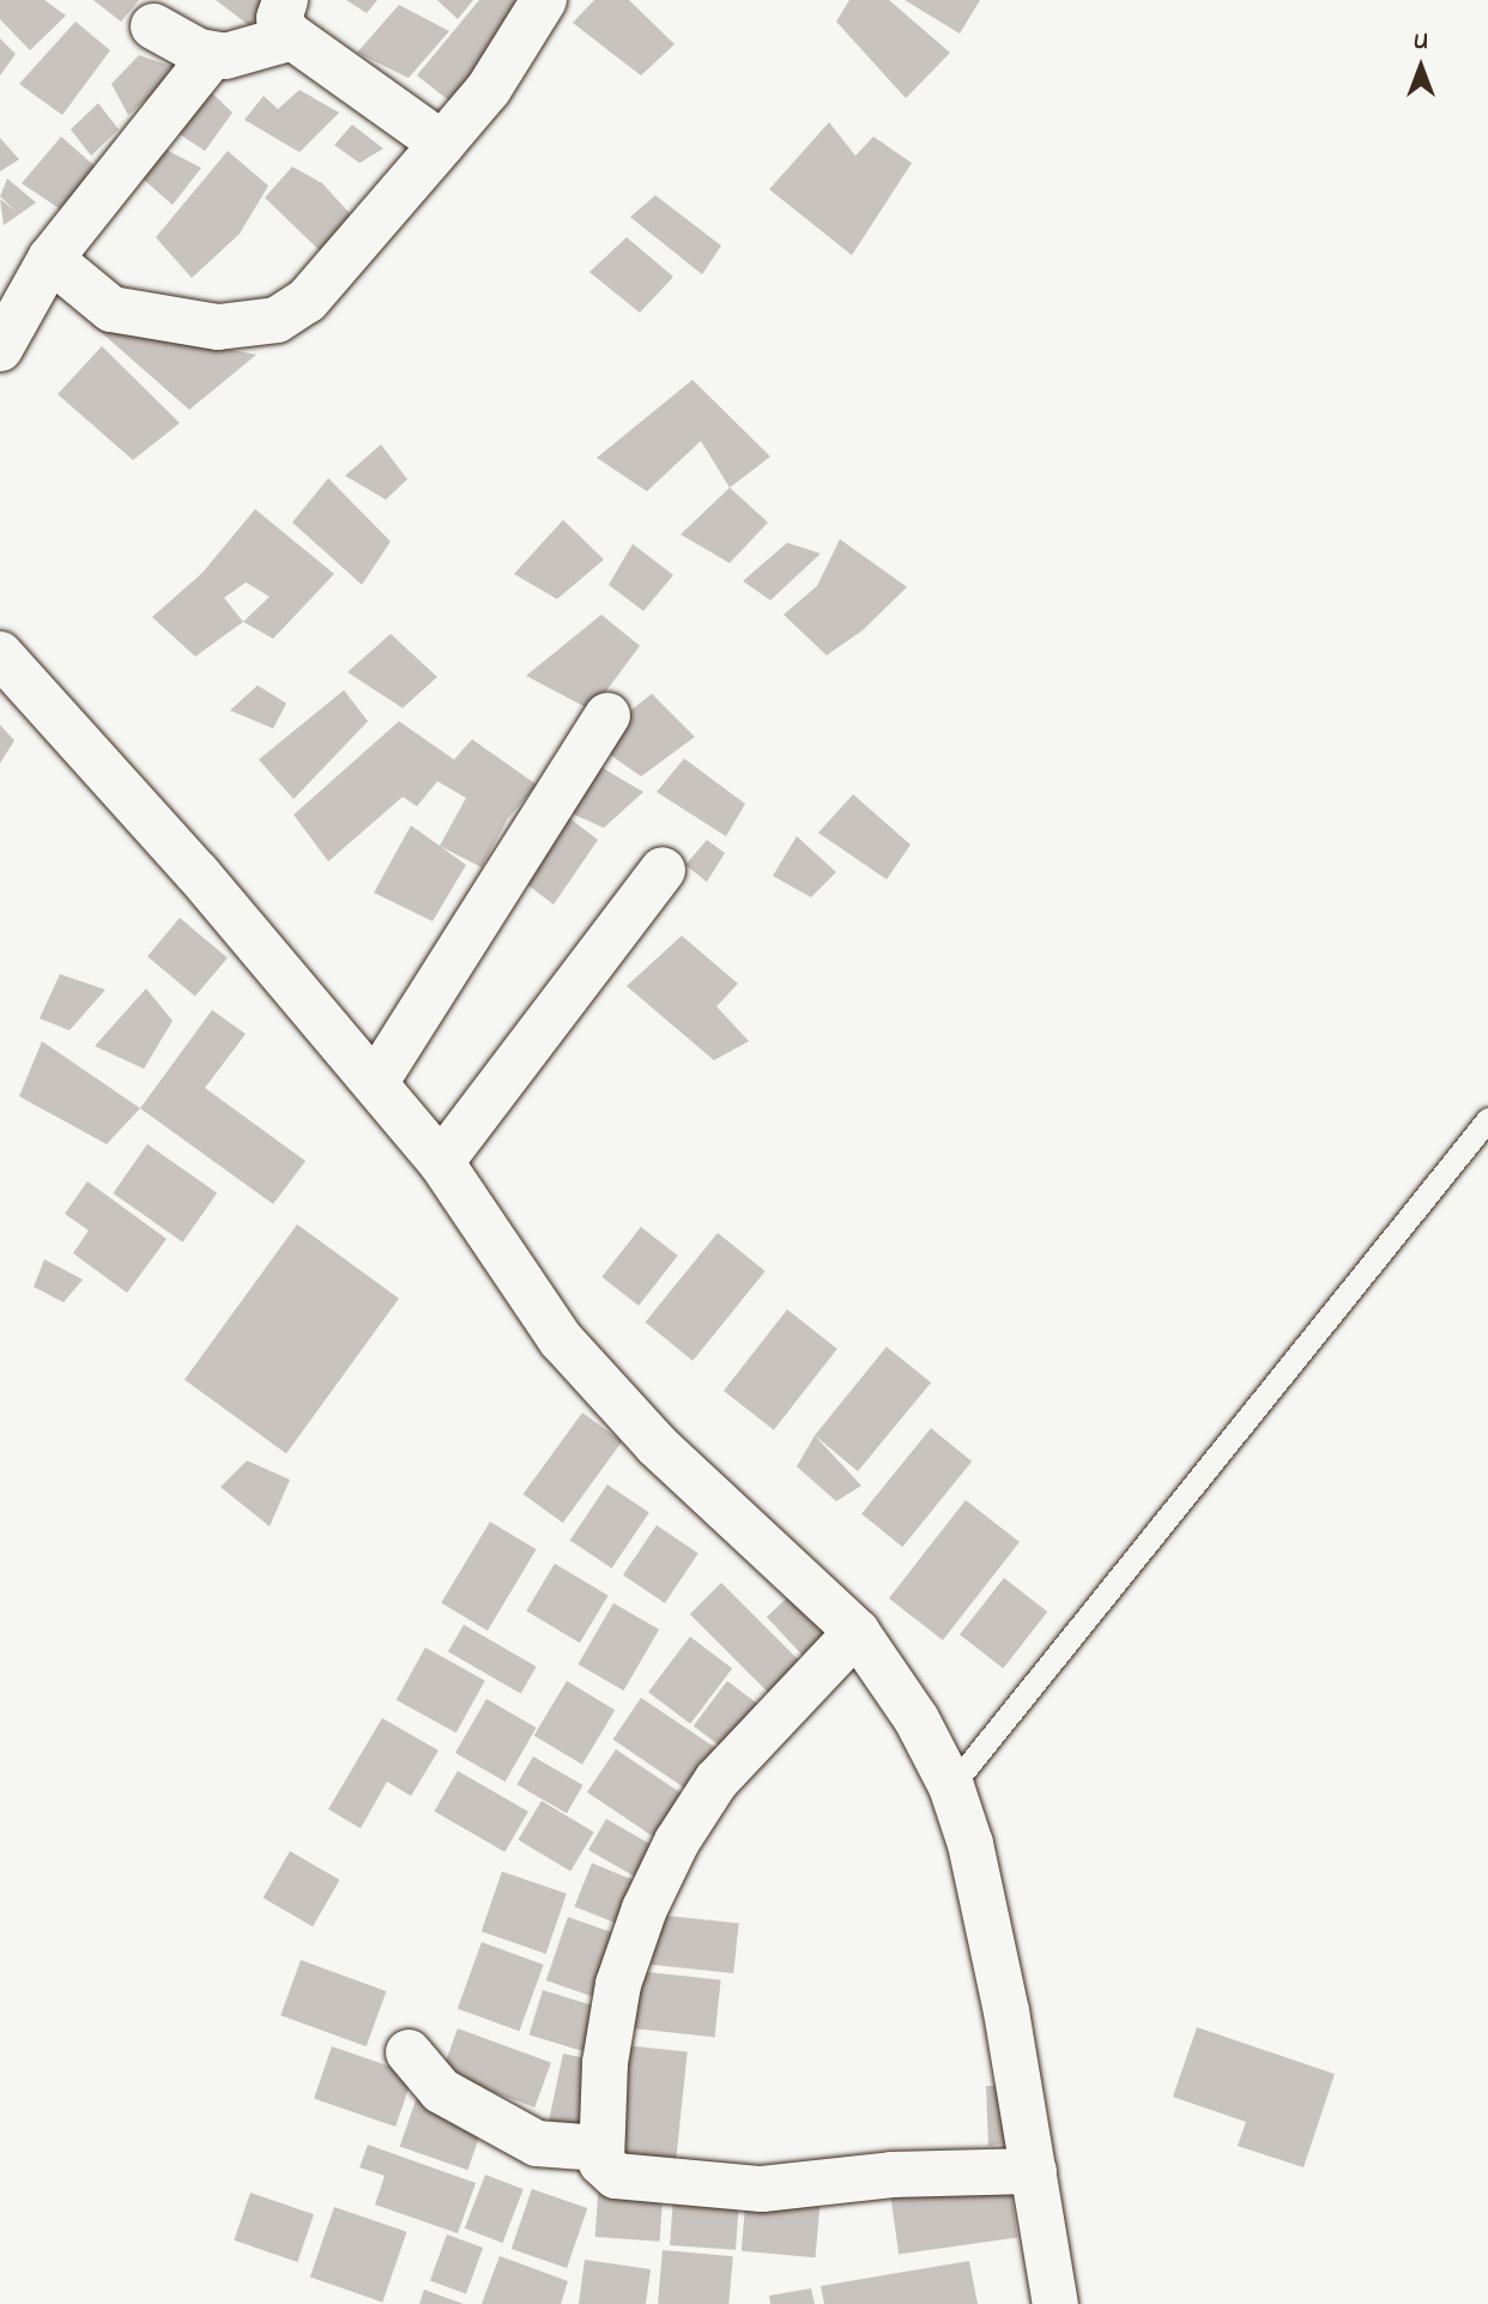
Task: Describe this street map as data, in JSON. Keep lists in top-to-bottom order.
{
  "north": "top"
}
